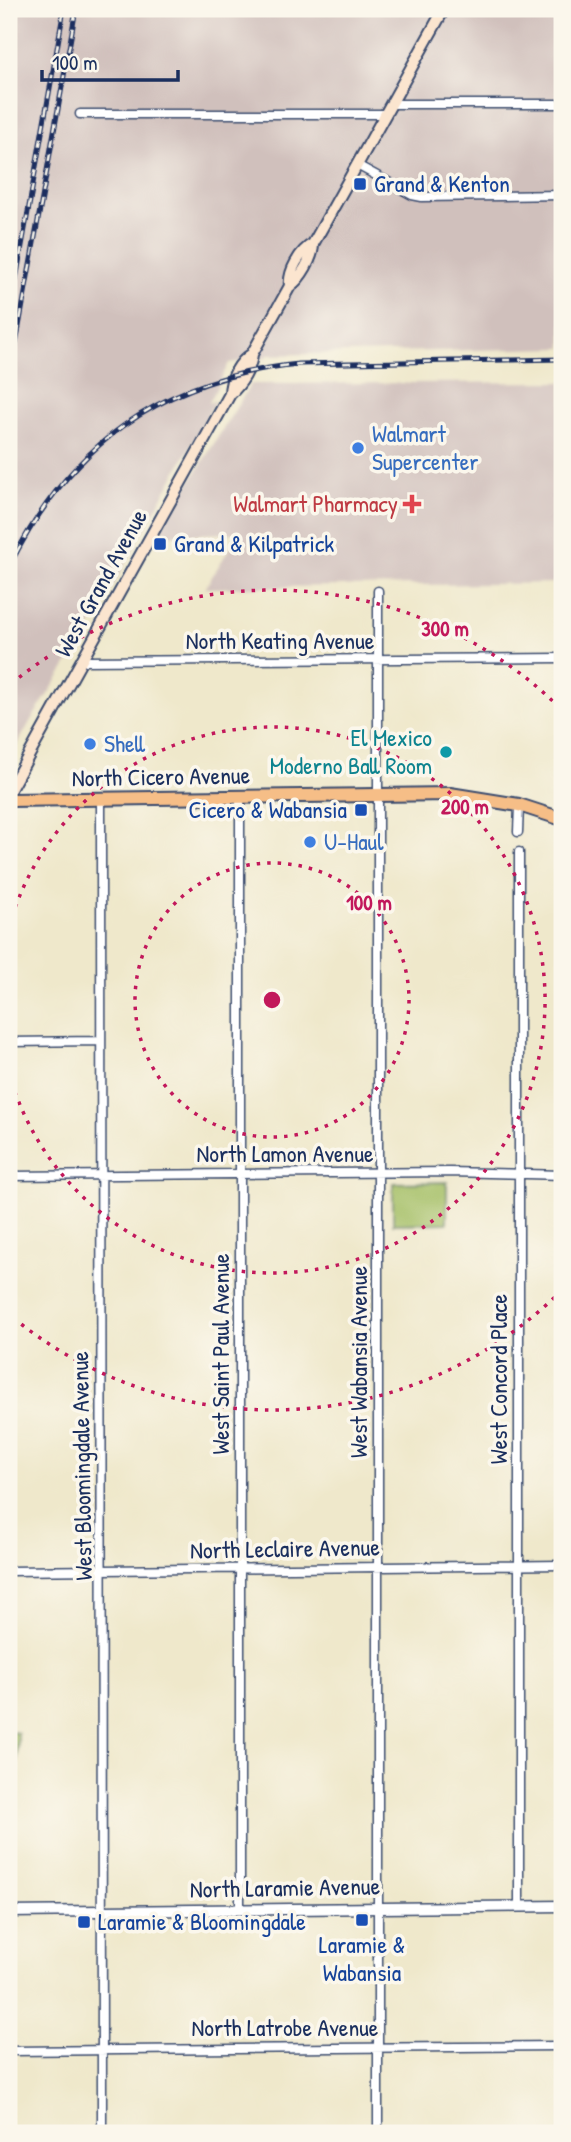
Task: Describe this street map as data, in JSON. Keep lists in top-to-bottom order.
{
  "streets": {
    "main road": ["West Grand Avenue", "North Cicero Avenue"],
    "street": [
      "North Keating Avenue",
      "North Lamon Avenue",
      "West Saint Paul Avenue",
      "West Wabansia Avenue",
      "West Concord Place",
      "West Bloomingdale Avenue",
      "North Leclaire Avenue",
      "North Laramie Avenue",
      "North Latrobe Avenue"
    ]
  },
  "crossings": [
    ["West Grand Avenue", "North Keating Avenue"],
    ["North Keating Avenue", "West Wabansia Avenue"],
    ["North Cicero Avenue", "West Saint Paul Avenue"],
    ["North Cicero Avenue", "West Wabansia Avenue"],
    ["North Cicero Avenue", "West Bloomingdale Avenue"],
    ["North Lamon Avenue", "West Saint Paul Avenue"],
    ["North Lamon Avenue", "West Wabansia Avenue"],
    ["North Lamon Avenue", "West Concord Place"],
    ["North Lamon Avenue", "West Bloomingdale Avenue"],
    ["West Saint Paul Avenue", "North Leclaire Avenue"],
    ["West Saint Paul Avenue", "North Laramie Avenue"],
    ["West Wabansia Avenue", "North Leclaire Avenue"],
    ["West Wabansia Avenue", "North Laramie Avenue"],
    ["West Wabansia Avenue", "North Latrobe Avenue"],
    ["West Concord Place", "North Leclaire Avenue"],
    ["West Concord Place", "North Laramie Avenue"],
    ["West Bloomingdale Avenue", "North Leclaire Avenue"],
    ["West Bloomingdale Avenue", "North Laramie Avenue"],
    ["West Bloomingdale Avenue", "North Latrobe Avenue"]
  ],
  "places": {
    "transit": [
      "Grand & Kenton",
      "Grand & Kilpatrick",
      "Cicero & Wabansia",
      "Laramie & Wabansia",
      "Laramie & Bloomingdale"
    ],
    "other": [
      "Walmart Supercenter",
      "Shell",
      "El Mexico Moderno Ball Room",
      "U-Haul"
    ],
    "health": ["Walmart Pharmacy"]
  },
  "scale_bar": "100 m",
  "rings": ["300 m", "200 m", "100 m"]
}
